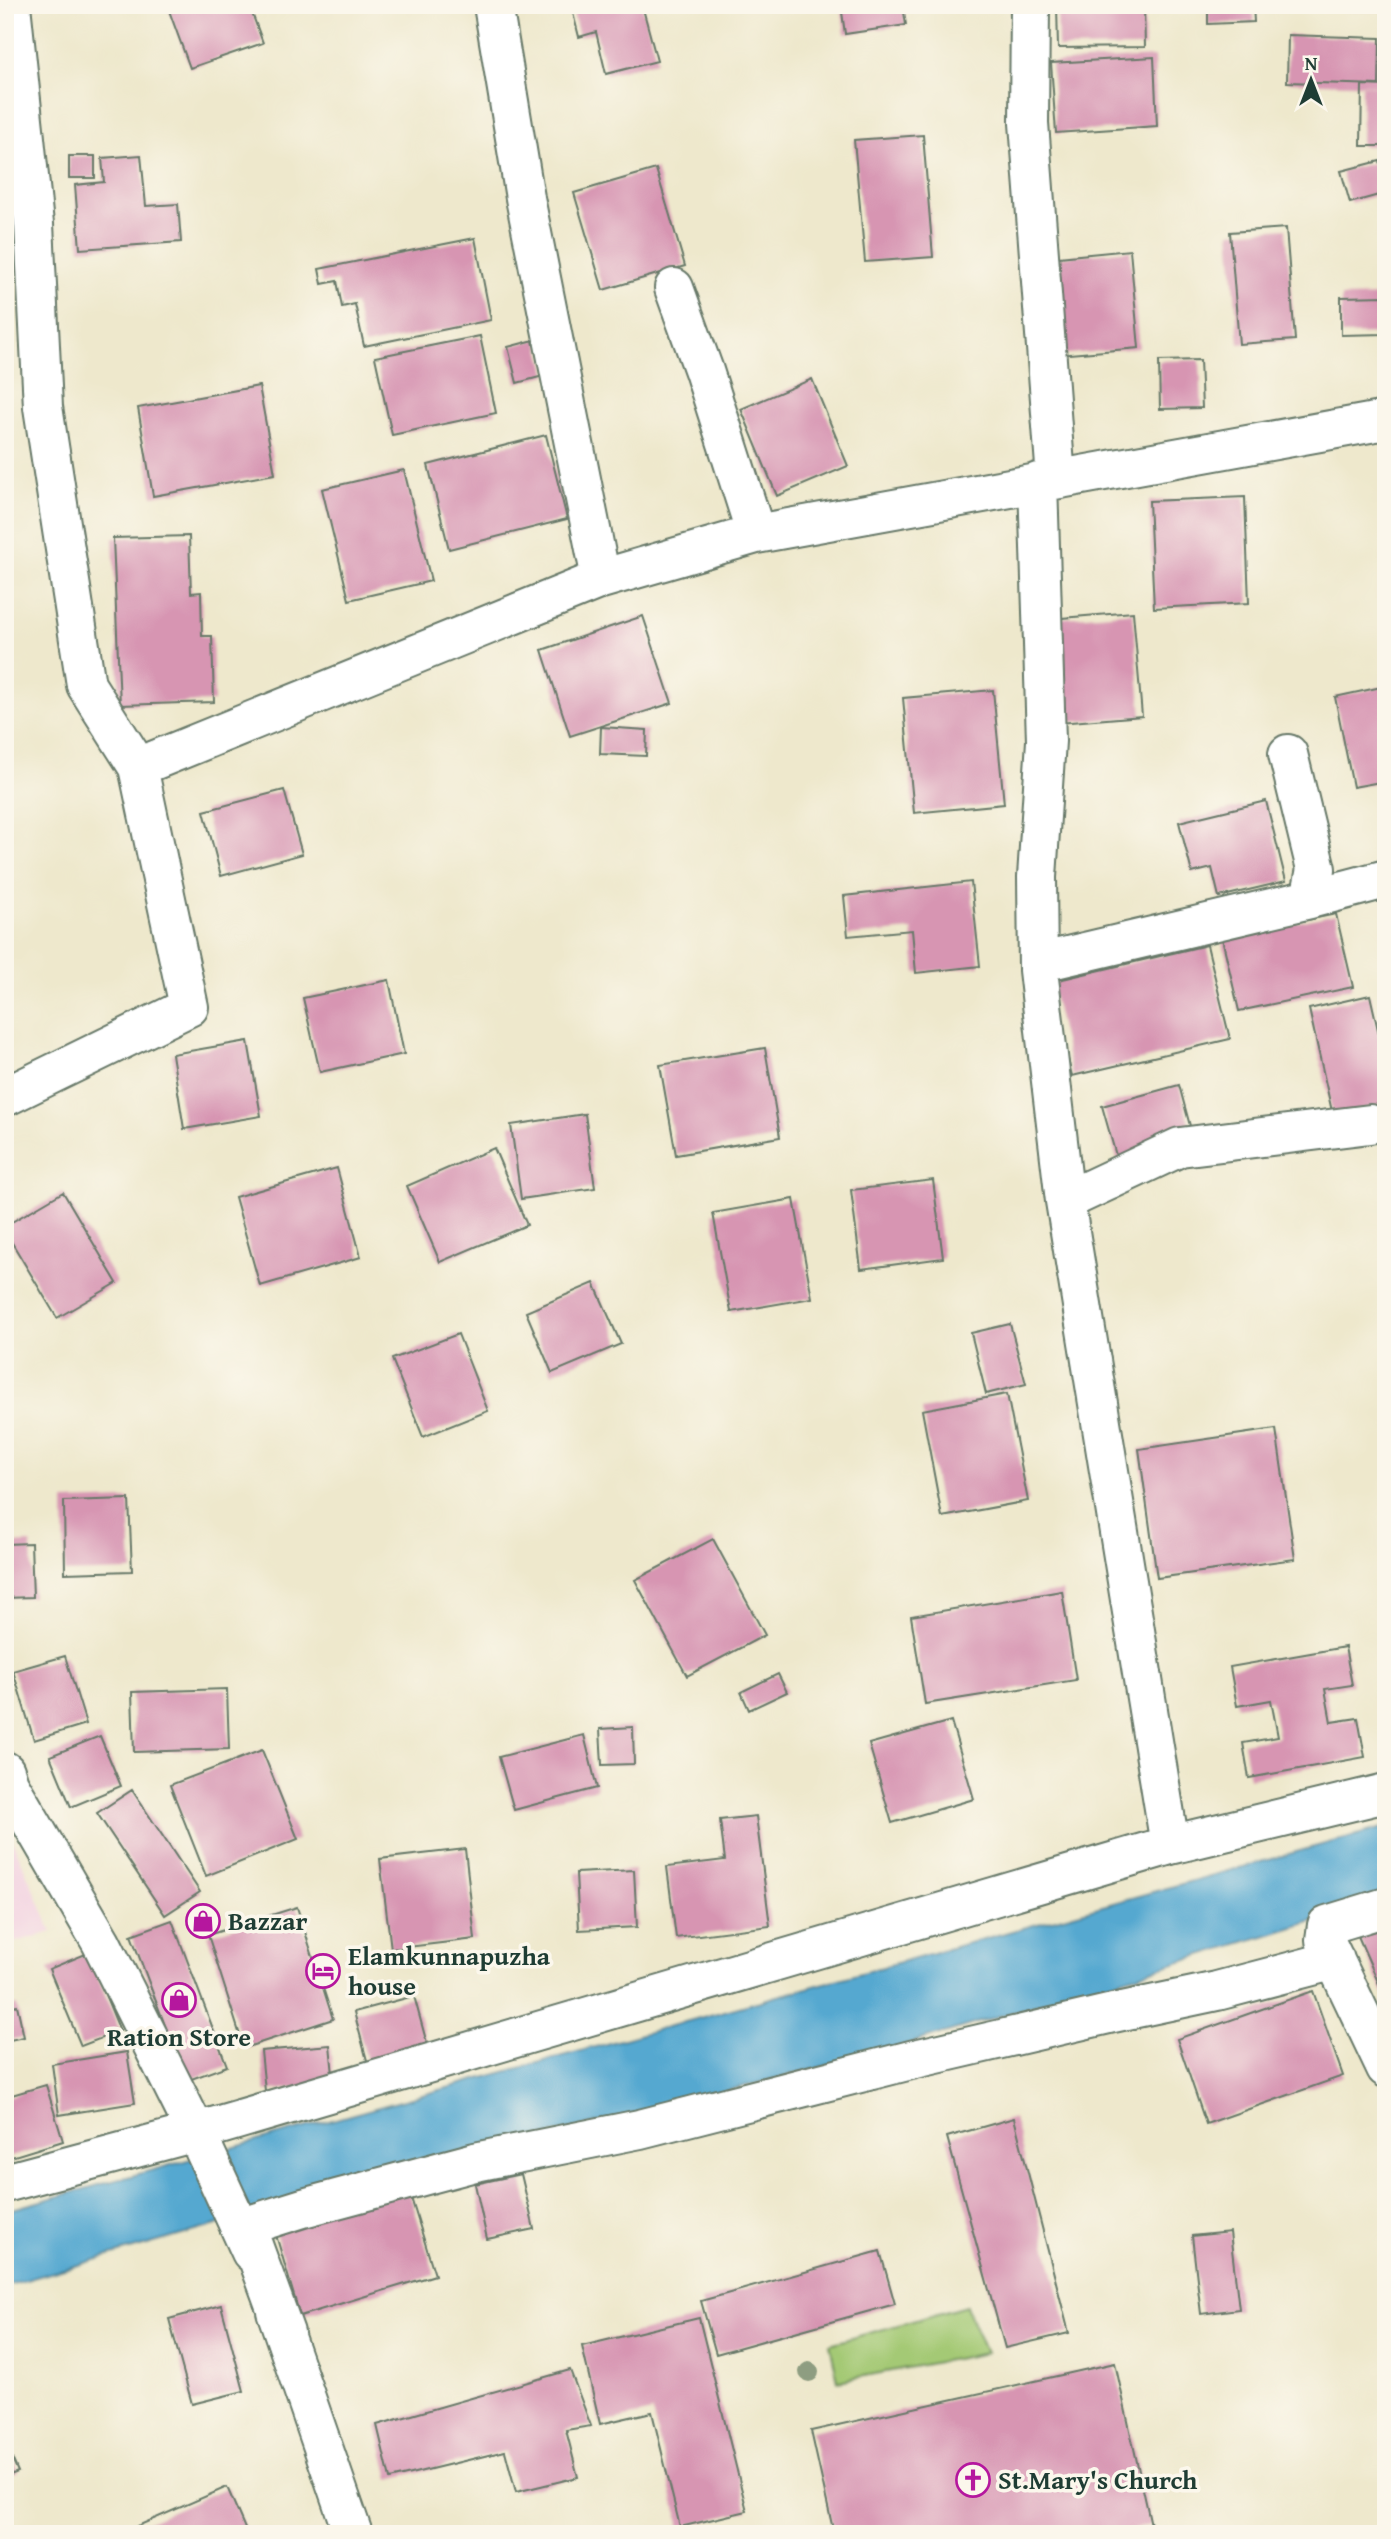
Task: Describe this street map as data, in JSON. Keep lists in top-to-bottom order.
{
  "places": {
    "shop": ["Bazzar", "Ration Store"],
    "hotel": ["Elamkunnapuzha house"],
    "church": ["St.Mary's Church"]
  },
  "north": "top"
}
